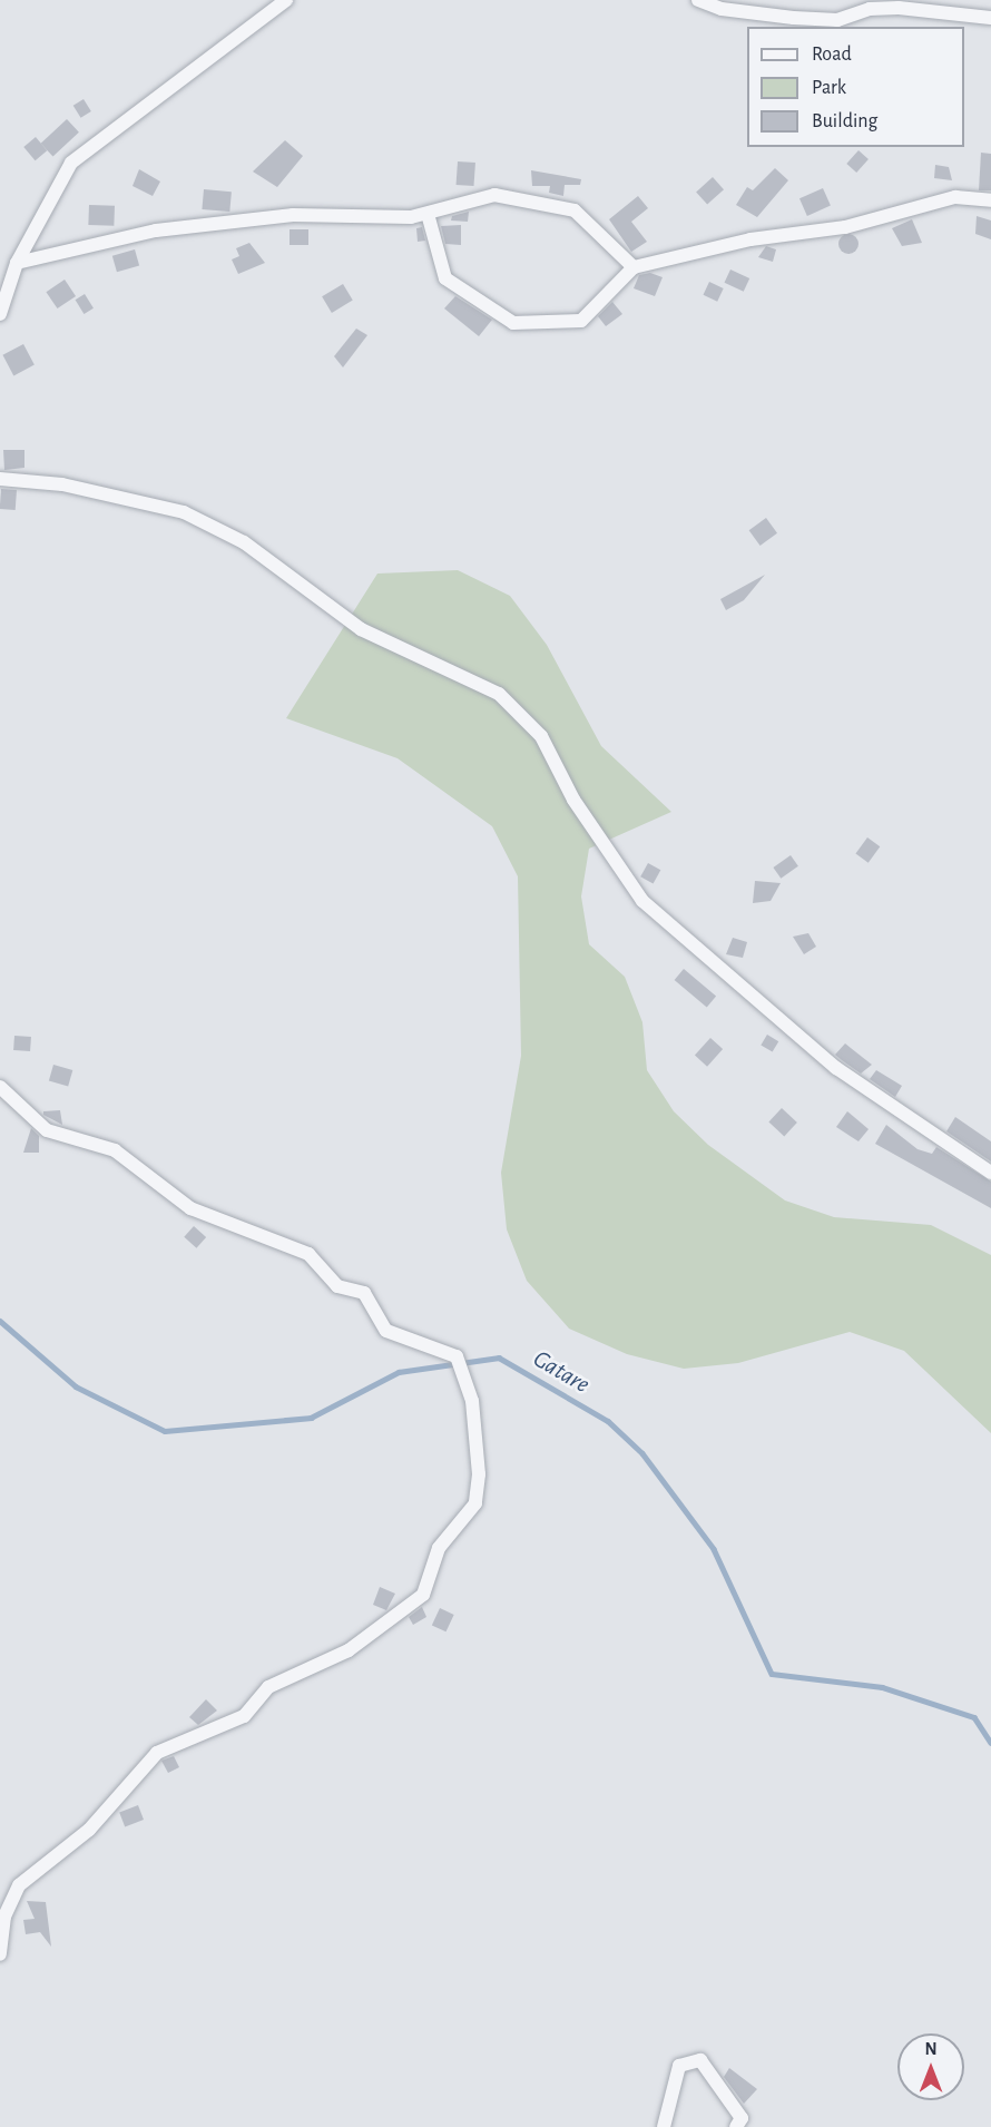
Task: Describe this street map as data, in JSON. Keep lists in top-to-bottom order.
{
  "water": ["Gatare"],
  "legend": ["Road", "Park", "Building"],
  "north": "top"
}
